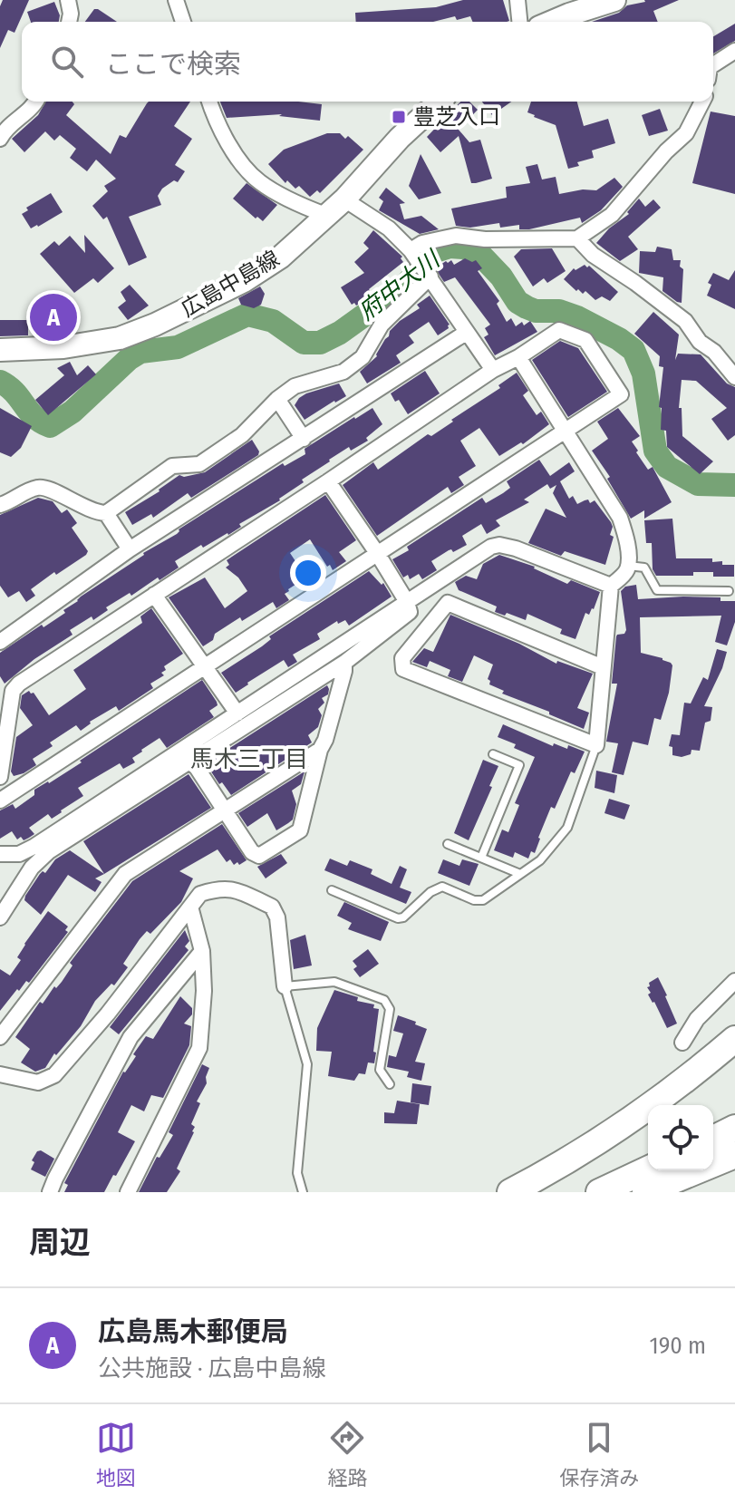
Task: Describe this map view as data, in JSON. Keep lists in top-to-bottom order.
{
  "streets": {
    "main road": ["広島中島線"]
  },
  "districts": ["馬木三丁目"],
  "water": ["府中大川"],
  "places": {
    "transit": ["豊芝入口"]
  },
  "page": {
    "search": "ここで検索",
    "pins": "A",
    "heading": "周辺",
    "list": [
      {
        "mark": "A",
        "name": "広島馬木郵便局",
        "note": "公共施設 · 広島中島線",
        "value": "190 m"
      }
    ],
    "nav": ["地図", "経路", "保存済み"]
  }
}
